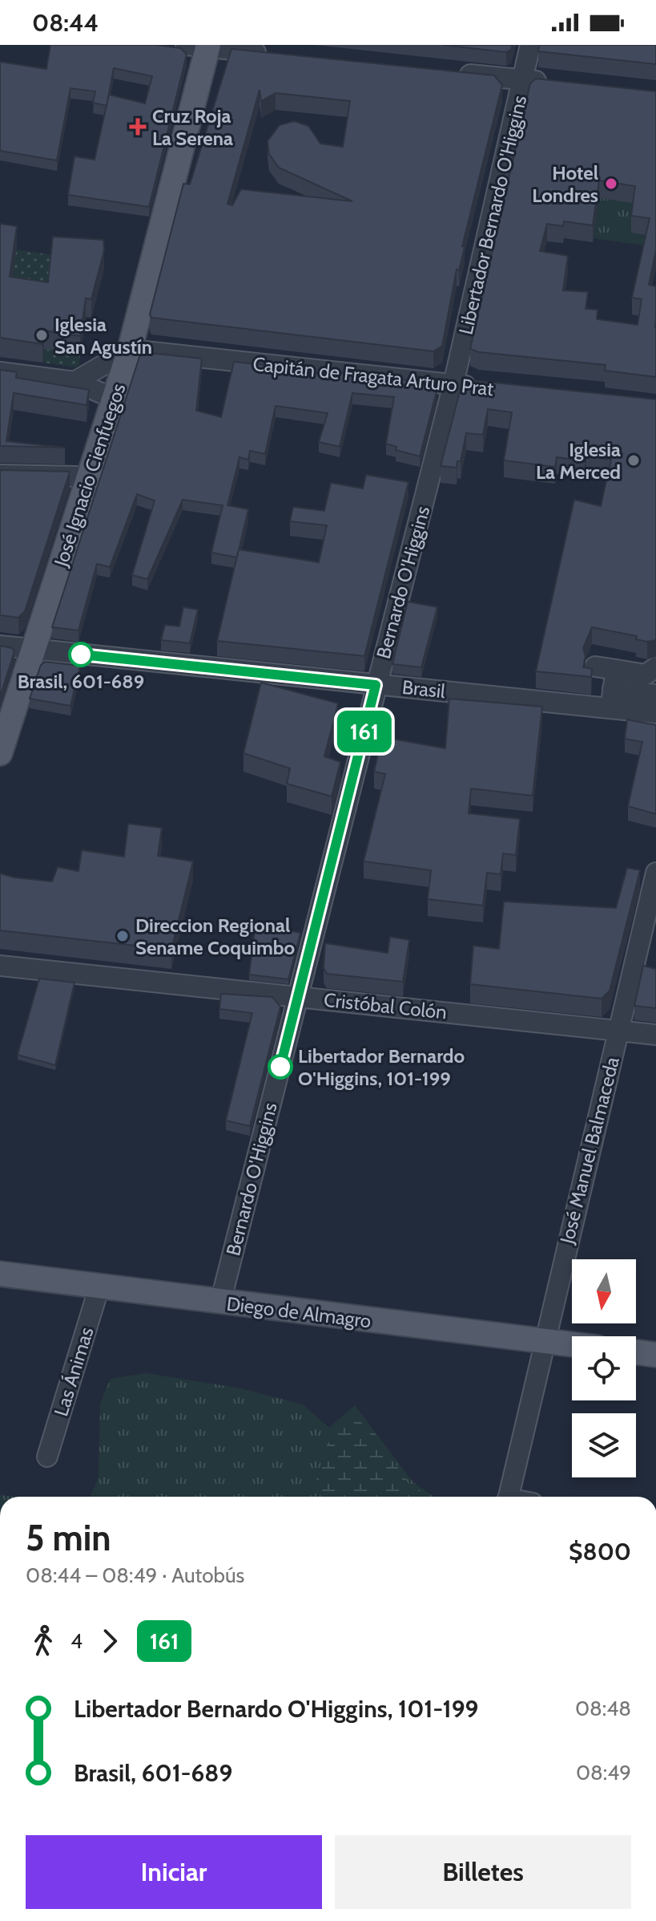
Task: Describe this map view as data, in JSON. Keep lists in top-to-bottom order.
{
  "streets": {
    "main road": ["José Ignacio Cienfuegos", "Diego de Almagro"],
    "street": [
      "Libertador Bernardo O'Higgins",
      "Capitán de Fragata Arturo Prat",
      "Bernardo O'Higgins",
      "Brasil",
      "Cristóbal Colón",
      "José Manuel Balmaceda",
      "Las Ánimas"
    ]
  },
  "crossings": [
    ["Libertador Bernardo O'Higgins", "Capitán de Fragata Arturo Prat"],
    ["Libertador Bernardo O'Higgins", "Bernardo O'Higgins"],
    ["Capitán de Fragata Arturo Prat", "José Ignacio Cienfuegos"],
    ["Capitán de Fragata Arturo Prat", "Bernardo O'Higgins"],
    ["José Ignacio Cienfuegos", "Brasil"],
    ["Bernardo O'Higgins", "Brasil"],
    ["Bernardo O'Higgins", "Cristóbal Colón"],
    ["Bernardo O'Higgins", "Diego de Almagro"],
    ["Cristóbal Colón", "José Manuel Balmaceda"],
    ["José Manuel Balmaceda", "Diego de Almagro"],
    ["Diego de Almagro", "Las Ánimas"]
  ],
  "places": {
    "health": ["Cruz Roja La Serena"],
    "other": [
      "Hotel Londres",
      "Iglesia San Agustín",
      "Iglesia La Merced",
      "Brasil, 601-689",
      "Direccion Regional Sename Coquimbo",
      "Libertador Bernardo O'Higgins, 101-199"
    ]
  },
  "lines": ["bus line 161"],
  "north": "bottom",
  "page": {
    "status": "08:44",
    "on_map": "161",
    "heading": ["5 min", "08:44 – 08:49 · Autobús", "$800"],
    "legs": ["4", "161"],
    "list": [
      {
        "name": "Libertador Bernardo O'Higgins, 101-199",
        "value": "08:48"
      },
      {
        "name": "Brasil, 601-689",
        "value": "08:49"
      }
    ],
    "buttons": ["Iniciar", "Billetes"]
  }
}
